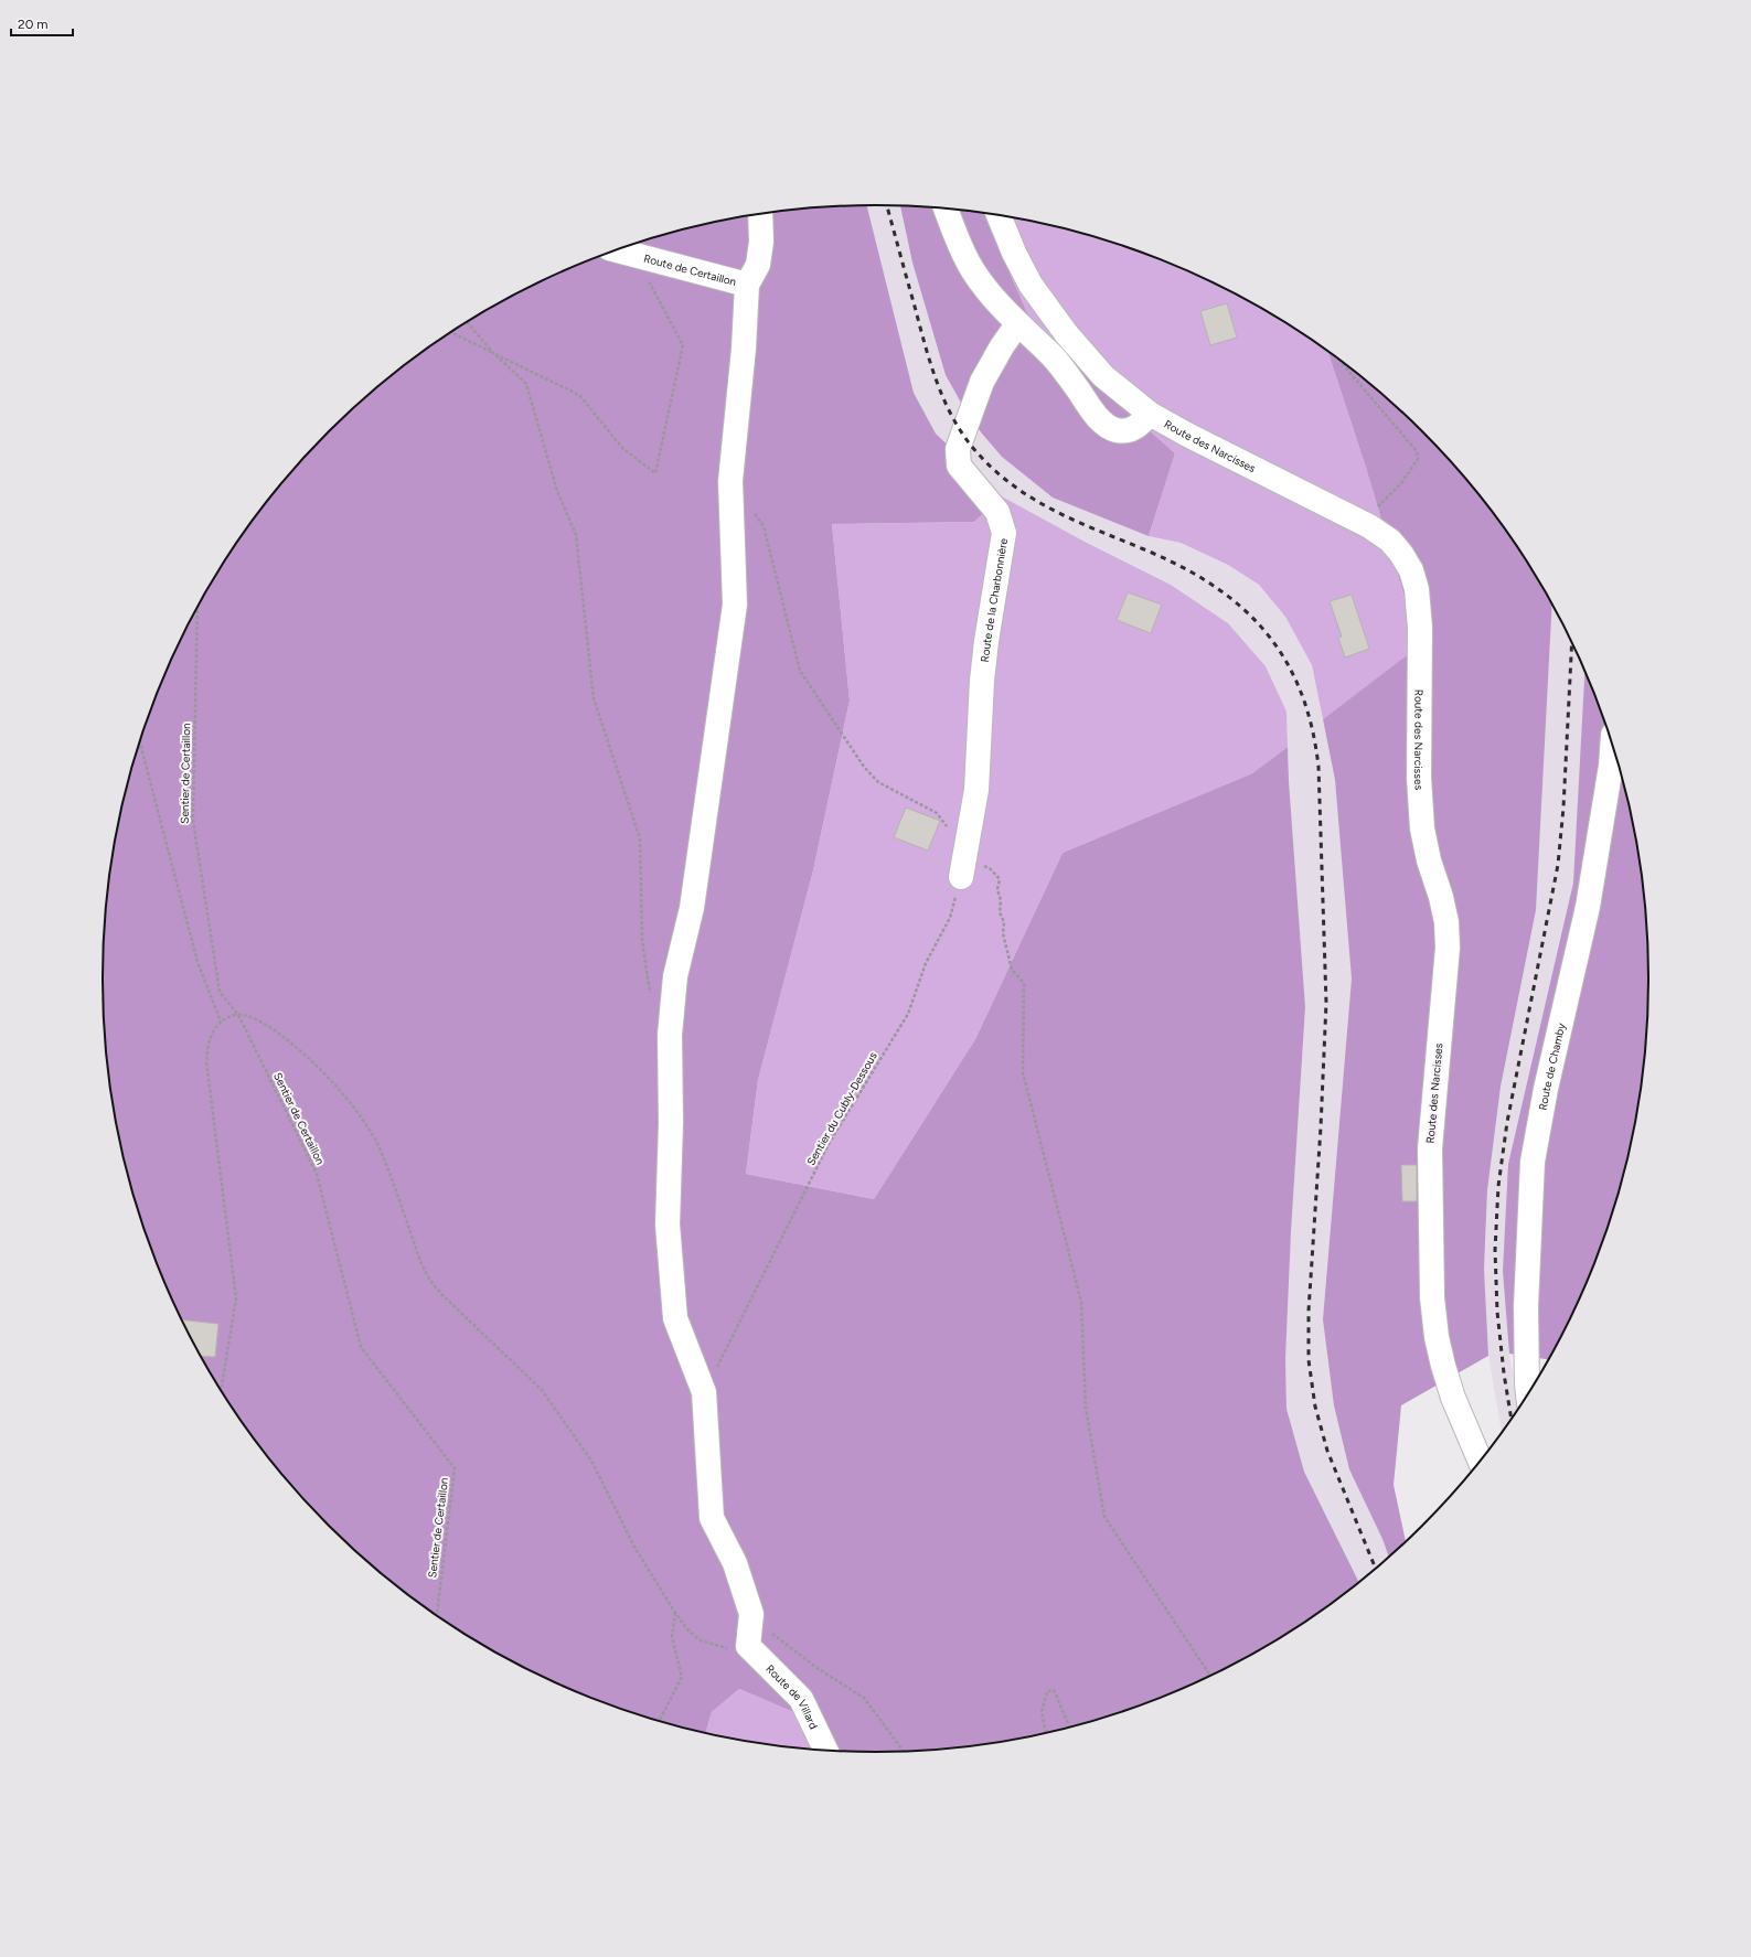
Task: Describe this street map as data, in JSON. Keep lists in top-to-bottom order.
{
  "streets": {
    "street": [
      "Route de Certaillon",
      "Route des Narcisses",
      "Route de la Charbonnière",
      "Route de Chamby",
      "Route de Villard"
    ],
    "path": ["Sentier de Certaillon", "Sentier du Cubly-Dessous"]
  },
  "crossings": [
    ["Route de la Charbonnière", "Sentier du Cubly-Dessous"]
  ],
  "scale_bar": "20 m"
}
